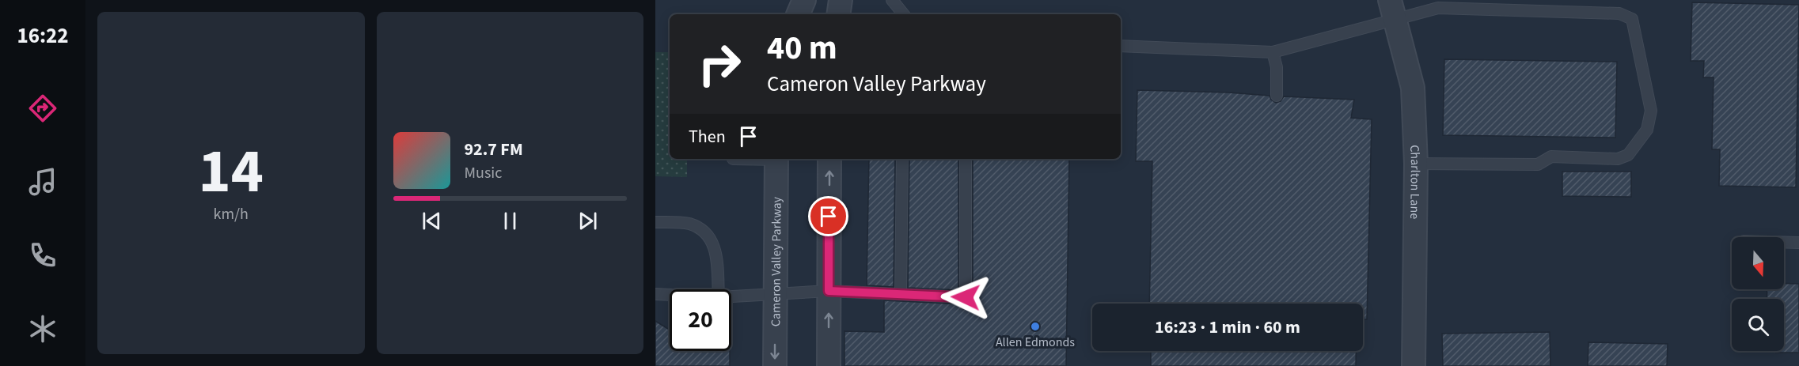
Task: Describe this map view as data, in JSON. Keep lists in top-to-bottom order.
{
  "streets": {
    "street": ["Charlton Lane", "Cameron Valley Parkway"]
  },
  "places": ["Allen Edmonds"],
  "north": "bottom",
  "page": {
    "tabs": "16:22",
    "tile": ["14", "km/h"],
    "turn": ["40 m", "Cameron Valley Parkway"],
    "then": "Then",
    "song": ["92.7 FM", "Music"],
    "limit": "20",
    "trip": "16:23 · 1 min · 60 m"
  }
}
